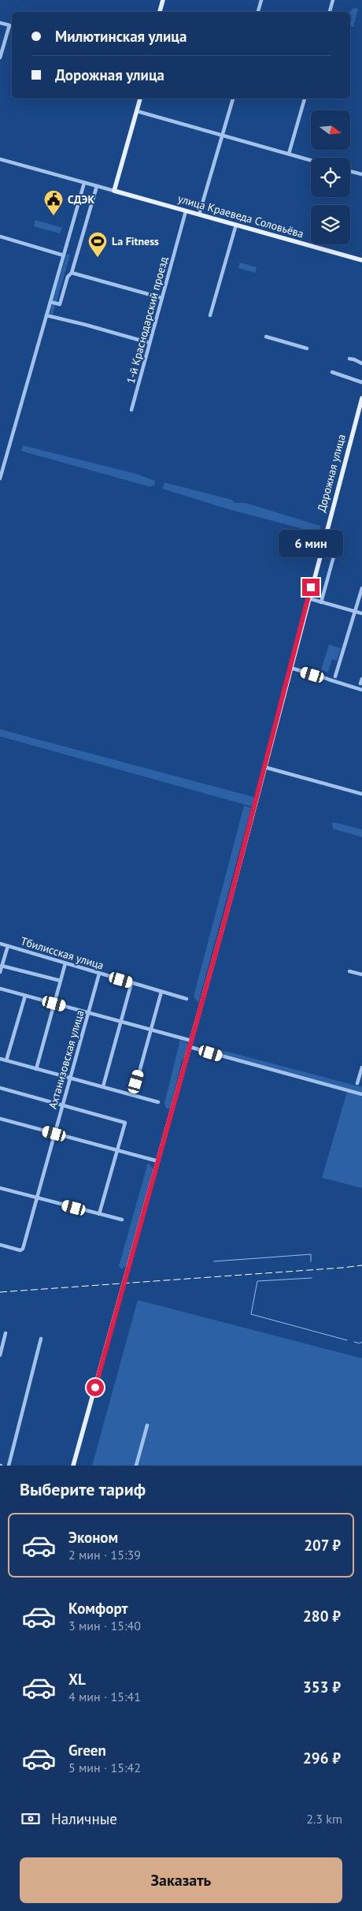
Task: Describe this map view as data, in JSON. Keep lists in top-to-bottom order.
{
  "streets": {
    "main road": ["улица Краеведа Соловьёва", "Дорожная улица"],
    "street": ["1-й Краснодарский проезд", "Тбилисская улица", "Ахтанизовская улица"]
  },
  "crossings": [
    ["улица Краеведа Соловьёва", "1-й Краснодарский проезд"],
    ["Тбилисская улица", "Ахтанизовская улица"]
  ],
  "places": {
    "public building": ["СДЭК"],
    "sports": ["La Fitness"]
  },
  "north": "right",
  "page": {
    "banner": ["Милютинская улица", "Дорожная улица"],
    "bubble": "6 мин",
    "heading": "Выберите тариф",
    "list": [
      {
        "name": "Эконом",
        "note": "2 мин · 15:39",
        "value": "207 ₽"
      },
      {
        "name": "Комфорт",
        "note": "3 мин · 15:40",
        "value": "280 ₽"
      },
      {
        "name": "XL",
        "note": "4 мин · 15:41",
        "value": "353 ₽"
      },
      {
        "name": "Green",
        "note": "5 мин · 15:42",
        "value": "296 ₽"
      }
    ],
    "pay": ["Наличные", "2.3 km"],
    "buttons": "Заказать"
  }
}
